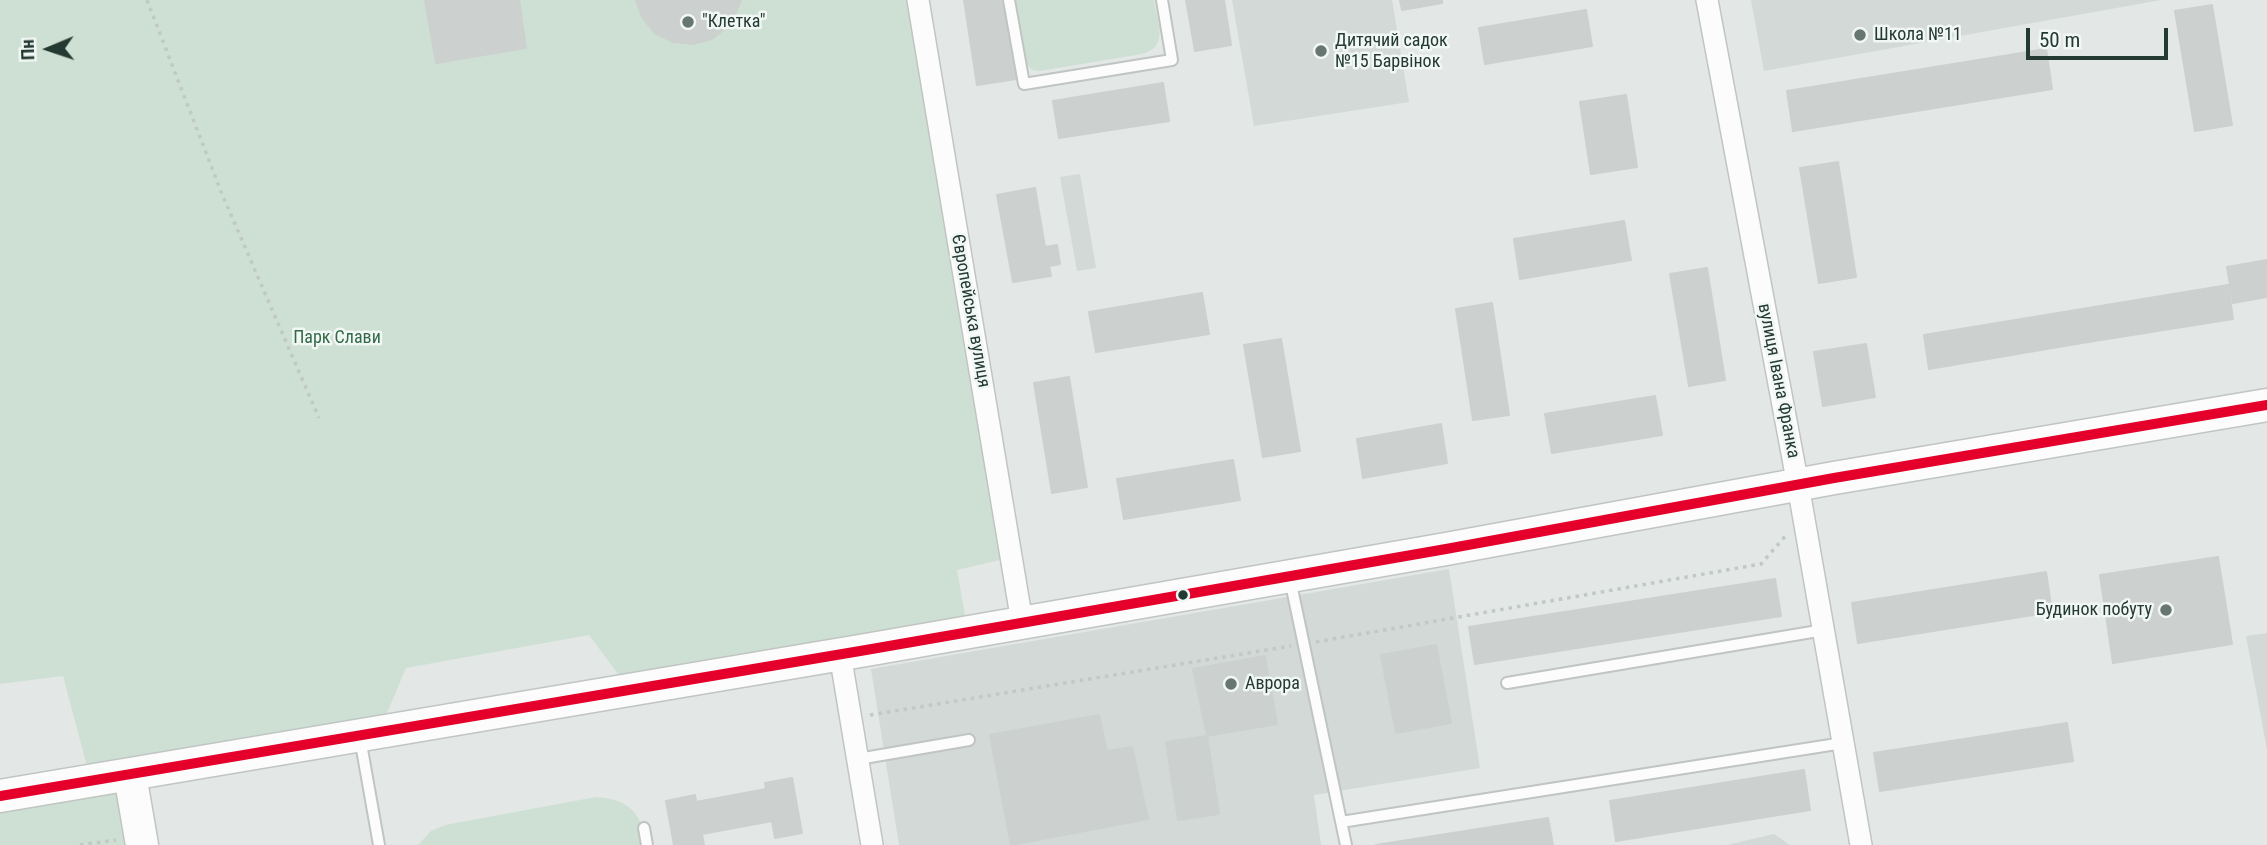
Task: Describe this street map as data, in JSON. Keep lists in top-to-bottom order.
{
  "streets": {
    "street": ["Європейська вулиця", "вулиця Івана Франка"]
  },
  "parks": ["Парк Слави"],
  "places": [
    "\"Клетка\"",
    "Школа №11",
    "Дитячий садок №15 Барвінок",
    "Будинок побуту",
    "Аврора"
  ],
  "scale_bar": "50 m",
  "north": "left"
}
